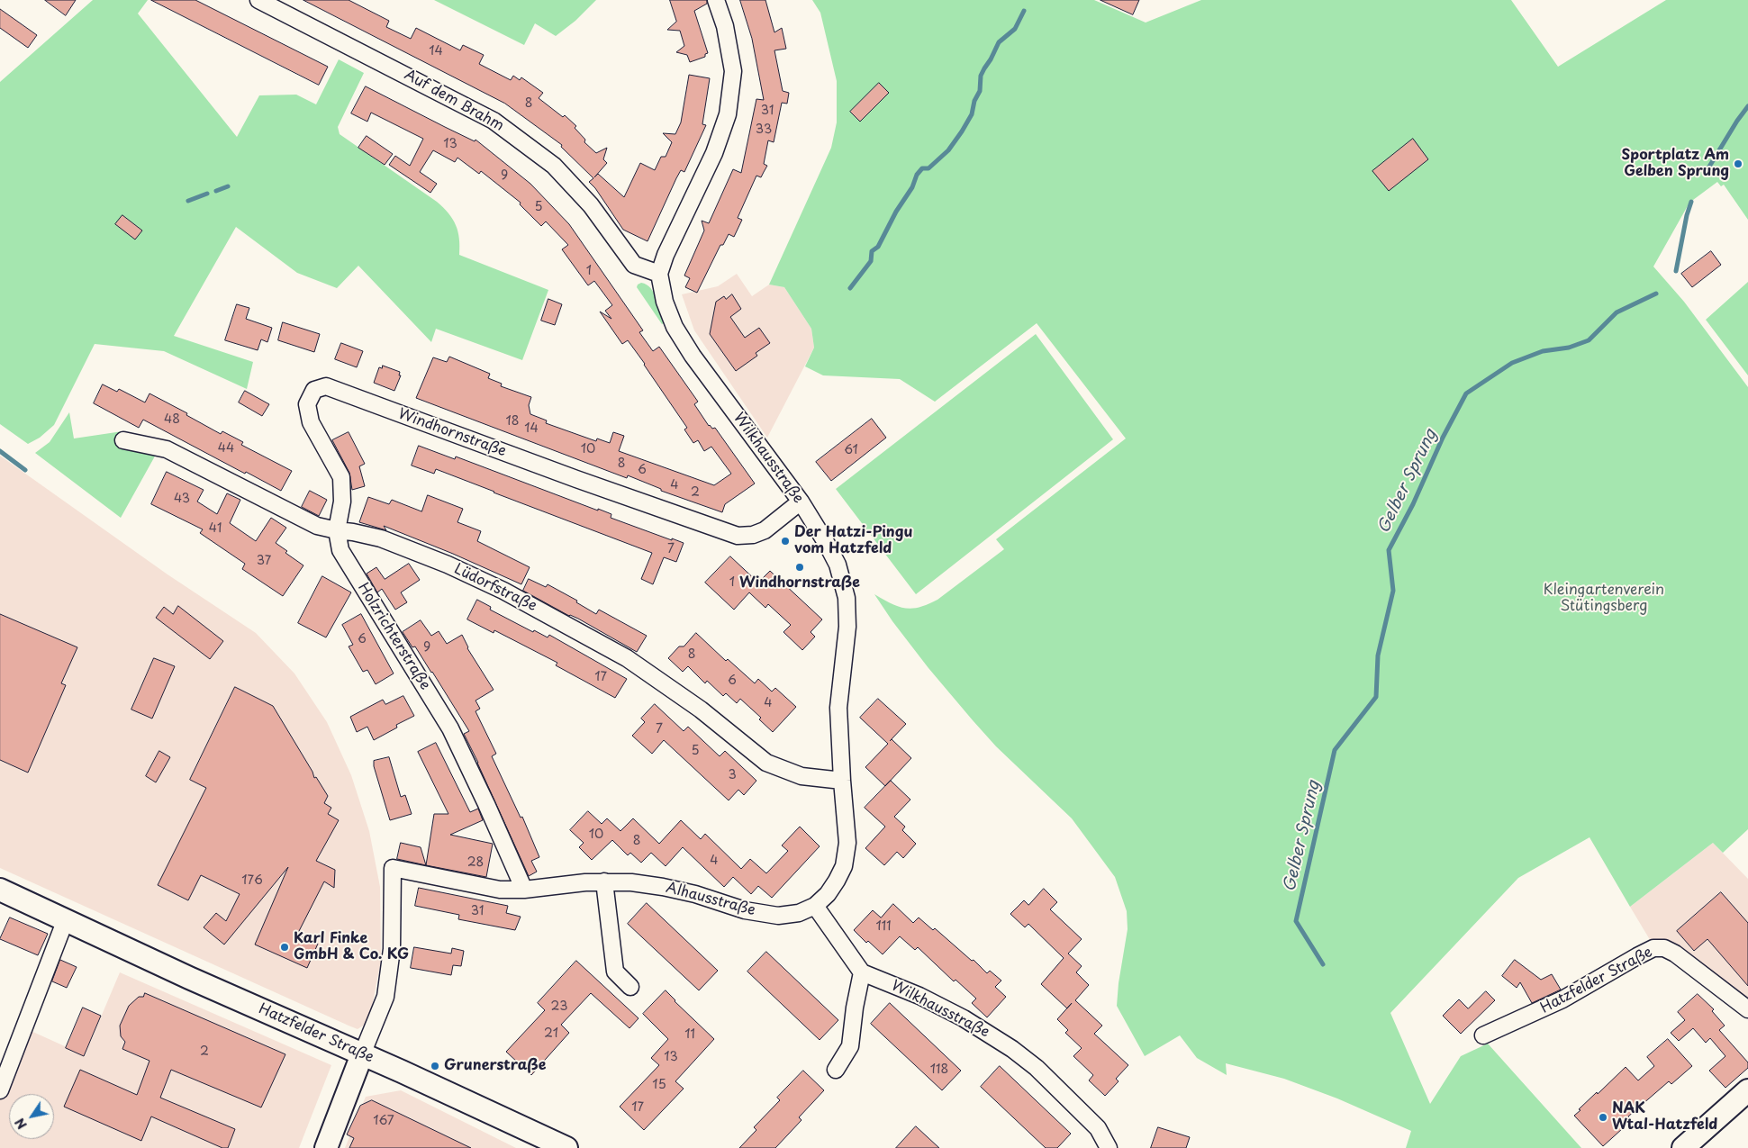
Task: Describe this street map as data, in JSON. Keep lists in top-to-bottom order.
{
  "streets": {
    "main road": ["Hatzfelder Straße"],
    "street": [
      "Auf dem Brahm",
      "Windhornstraße",
      "Wilkhausstraße",
      "Lüdorfstraße",
      "Holzrichterstraße",
      "Alhausstraße"
    ]
  },
  "crossings": [
    ["Auf dem Brahm", "Wilkhausstraße"],
    ["Windhornstraße", "Wilkhausstraße"],
    ["Windhornstraße", "Holzrichterstraße"],
    ["Wilkhausstraße", "Lüdorfstraße"],
    ["Wilkhausstraße", "Alhausstraße"],
    ["Lüdorfstraße", "Holzrichterstraße"],
    ["Holzrichterstraße", "Alhausstraße"],
    ["Alhausstraße", "Hatzfelder Straße"]
  ],
  "water": ["Gelber Sprung"],
  "parks": ["Kleingartenverein Stütingsberg"],
  "places": [
    "Sportplatz Am Gelben Sprung",
    "Der Hatzi-Pingu vom Hatzfeld",
    "Windhornstraße",
    "Karl Finke GmbH & Co. KG",
    "Grunerstraße",
    "NAK Wtal-Hatzfeld"
  ],
  "house_numbers": [
    "14",
    "8",
    "31",
    "33",
    "13",
    "9",
    "5",
    "1",
    "48",
    "18",
    "14",
    "44",
    "10",
    "61",
    "8",
    "6",
    "4",
    "2",
    "43",
    "41",
    "7",
    "37",
    "1",
    "6",
    "9",
    "8",
    "17",
    "6",
    "4",
    "7",
    "5",
    "3",
    "10",
    "8",
    "4",
    "28",
    "176",
    "31",
    "111",
    "23",
    "21",
    "11",
    "2",
    "13",
    "118",
    "15",
    "17",
    "167"
  ],
  "north": "bottom left"
}
